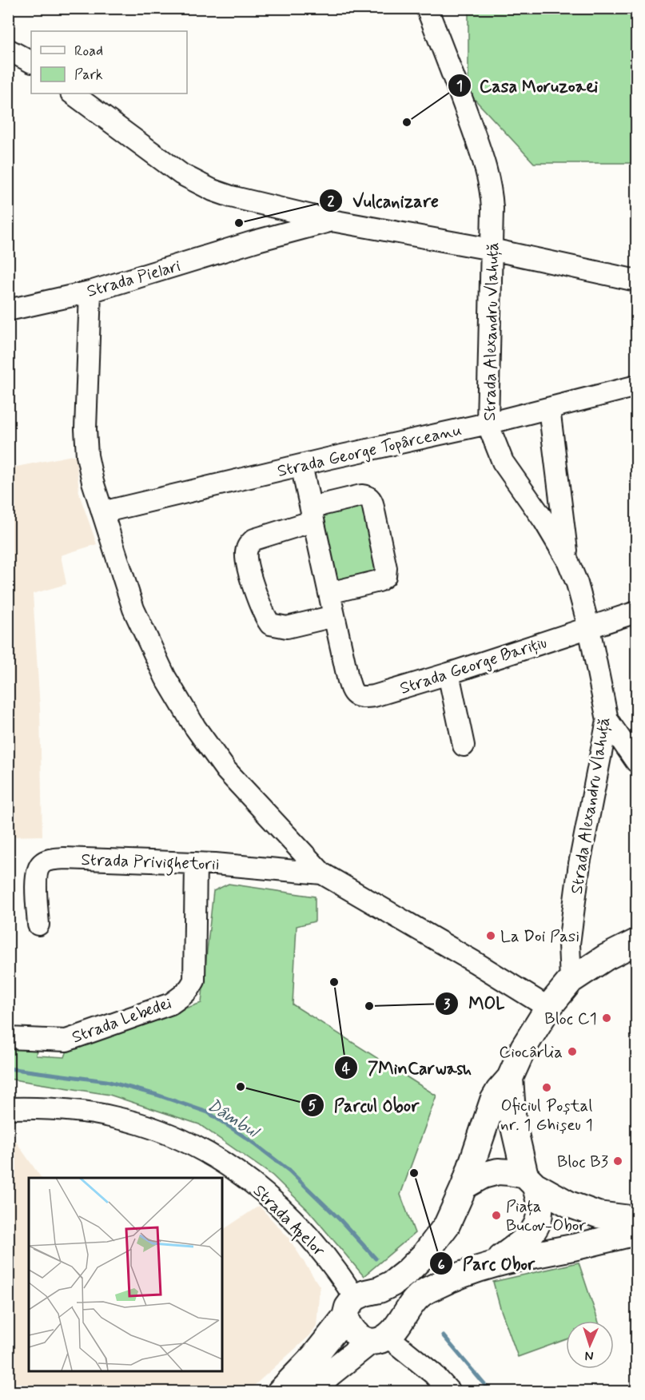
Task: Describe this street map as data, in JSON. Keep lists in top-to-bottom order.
{
  "streets": {
    "street": [
      "Strada Pielari",
      "Strada Alexandru Vlahuță",
      "Strada George Topârceanu",
      "Strada George Barițiu",
      "Strada Privighetorii",
      "Strada Lebedei",
      "Strada Apelor"
    ]
  },
  "crossings": [
    ["Strada Pielari", "Strada Alexandru Vlahuță"],
    ["Strada Alexandru Vlahuță", "Strada George Topârceanu"],
    ["Strada Alexandru Vlahuță", "Strada George Barițiu"],
    ["Strada Privighetorii", "Strada Lebedei"]
  ],
  "water": ["Dâmbul"],
  "places": [
    "Casa Moruzoaei",
    "Vulcanizare",
    "La Doi Pasi",
    "7MinCarwash",
    "MOL",
    "Bloc C1",
    "Ciocârlia",
    "Parcul Obor",
    "Oficiul Poștal nr. 1 Ghișeu 1",
    "Bloc B3",
    "Parc Obor",
    "Piața Bucov-Obor"
  ],
  "legend": ["Road", "Park"],
  "north": "bottom"
}
